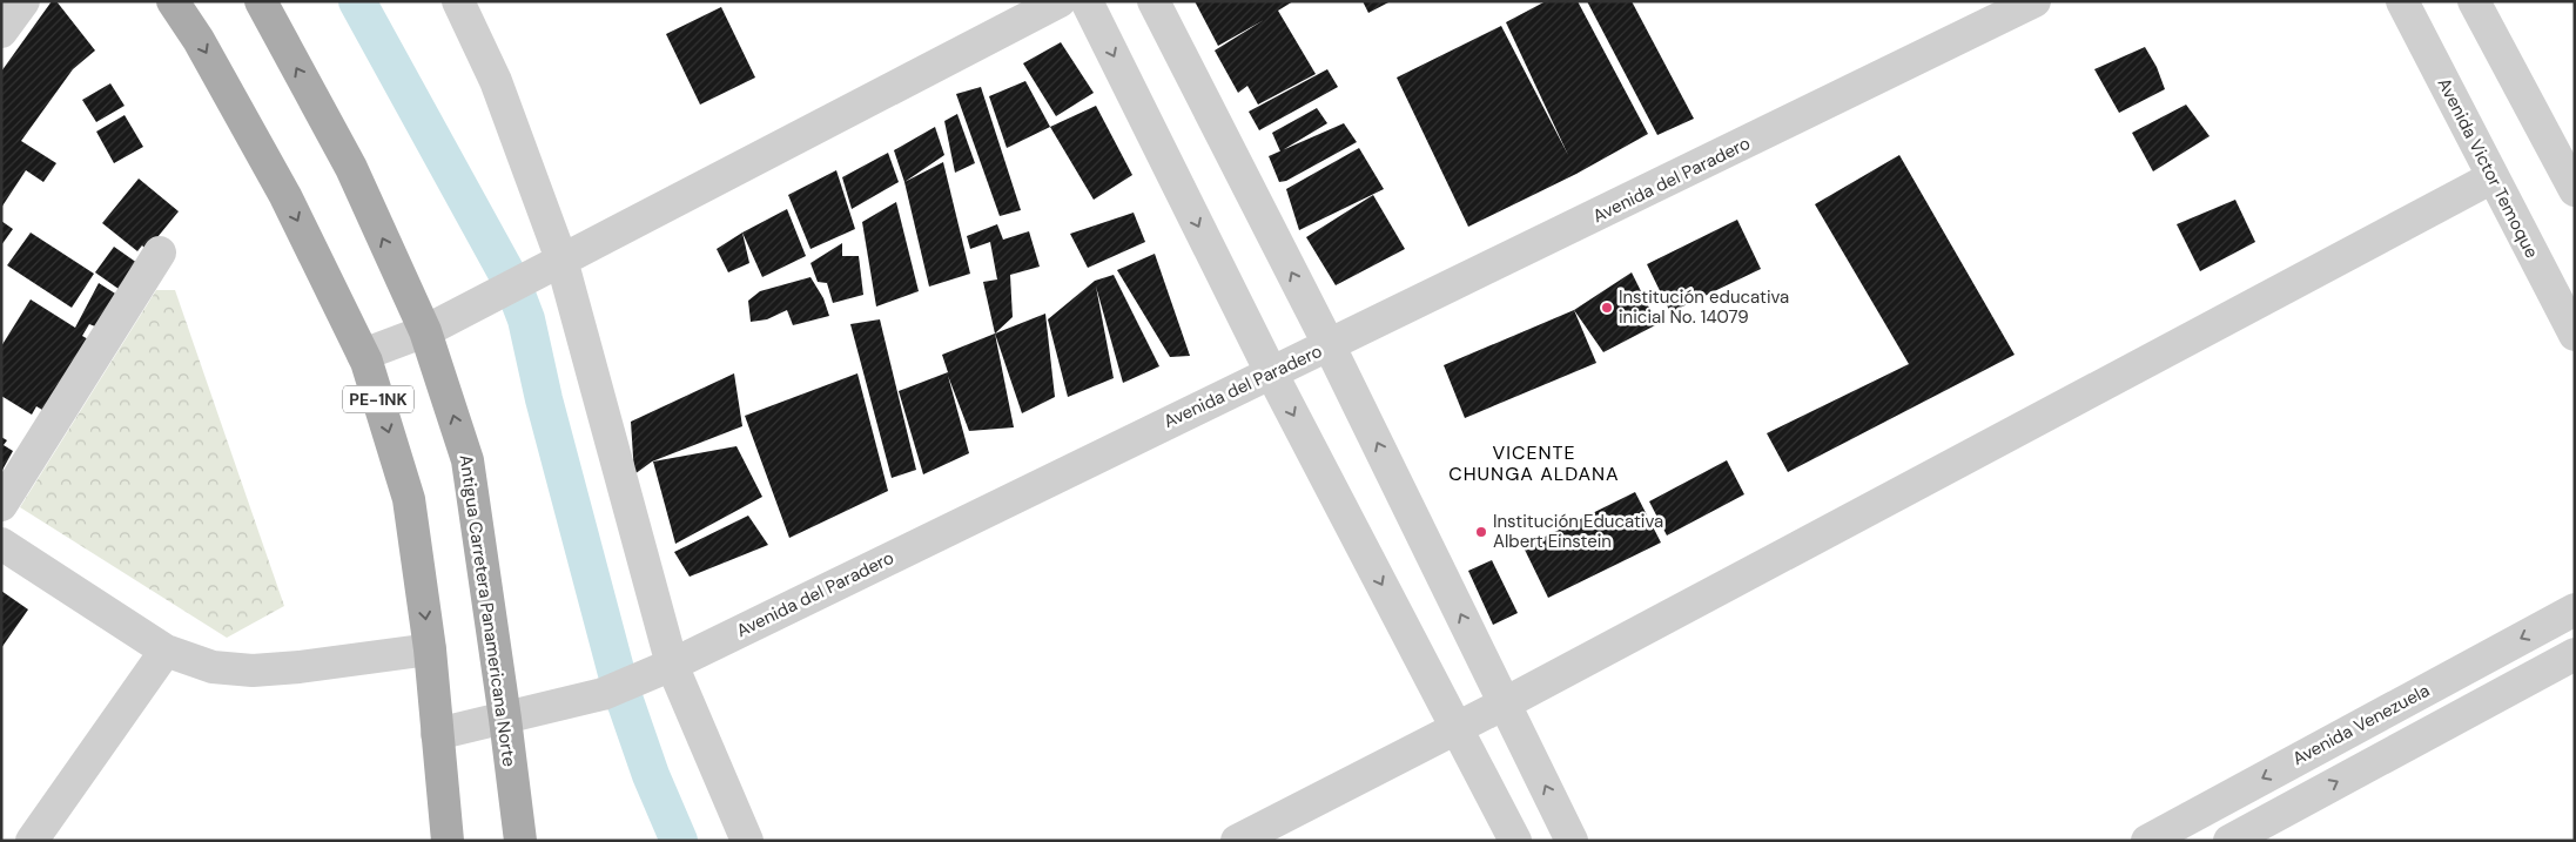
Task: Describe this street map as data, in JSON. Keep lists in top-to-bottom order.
{
  "streets": {
    "main road": ["PE-1NK", "Antigua Carretera Panamericana Norte"],
    "street": ["Avenida Victor Temoque", "Avenida del Paradero", "Avenida Venezuela"]
  },
  "crossings": [
    ["Avenida del Paradero", "PE-1NK"],
    ["Avenida del Paradero", "Antigua Carretera Panamericana Norte"]
  ],
  "districts": ["VICENTE CHUNGA ALDANA"],
  "places": ["Institución educativa inicial No. 14079", "Institución Educativa Albert Einstein"]
}
